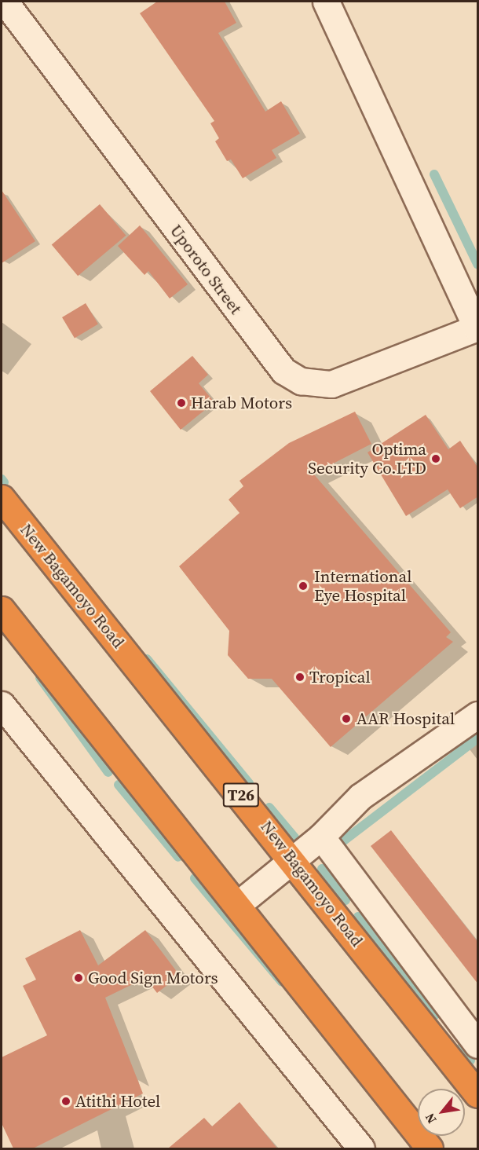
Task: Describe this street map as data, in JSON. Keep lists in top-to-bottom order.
{
  "streets": {
    "highway": ["New Bagamoyo Road", "T26"],
    "street": ["Uporoto Street"]
  },
  "places": [
    "Harab Motors",
    "Optima Security Co.LTD",
    "International Eye Hospital",
    "Tropical",
    "AAR Hospital",
    "Good Sign Motors",
    "Atithi Hotel"
  ],
  "north": "bottom left"
}
